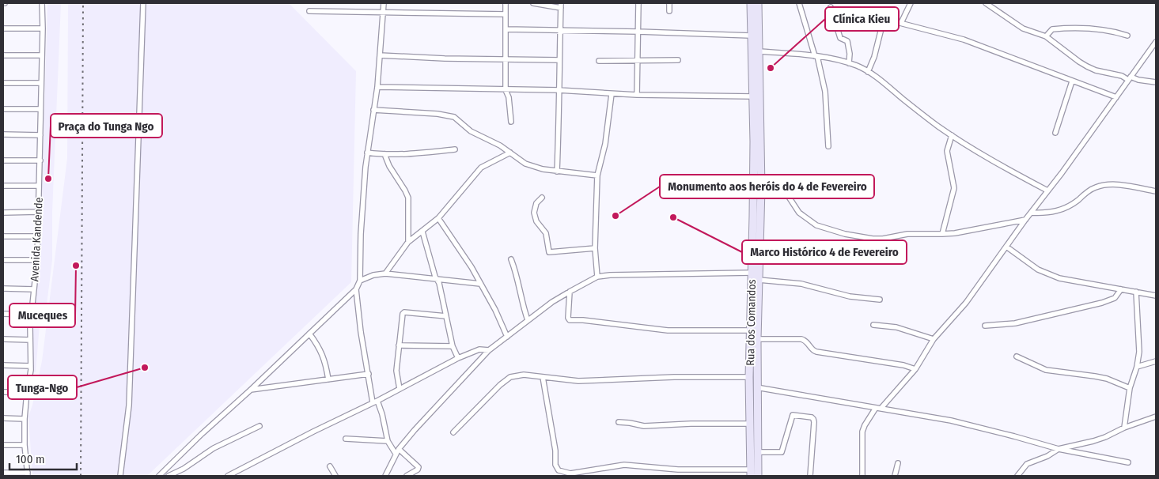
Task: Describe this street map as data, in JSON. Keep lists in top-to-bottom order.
{
  "streets": {
    "main road": ["Rua dos Comandos"],
    "street": ["Avenida Kandende"]
  },
  "places": [
    "Clínica Kieu",
    "Praça do Tunga Ngo",
    "Monumento aos heróis do 4 de Fevereiro",
    "Marco Histórico 4 de Fevereiro",
    "Muceques",
    "Tunga-Ngo"
  ],
  "scale_bar": "100 m"
}
